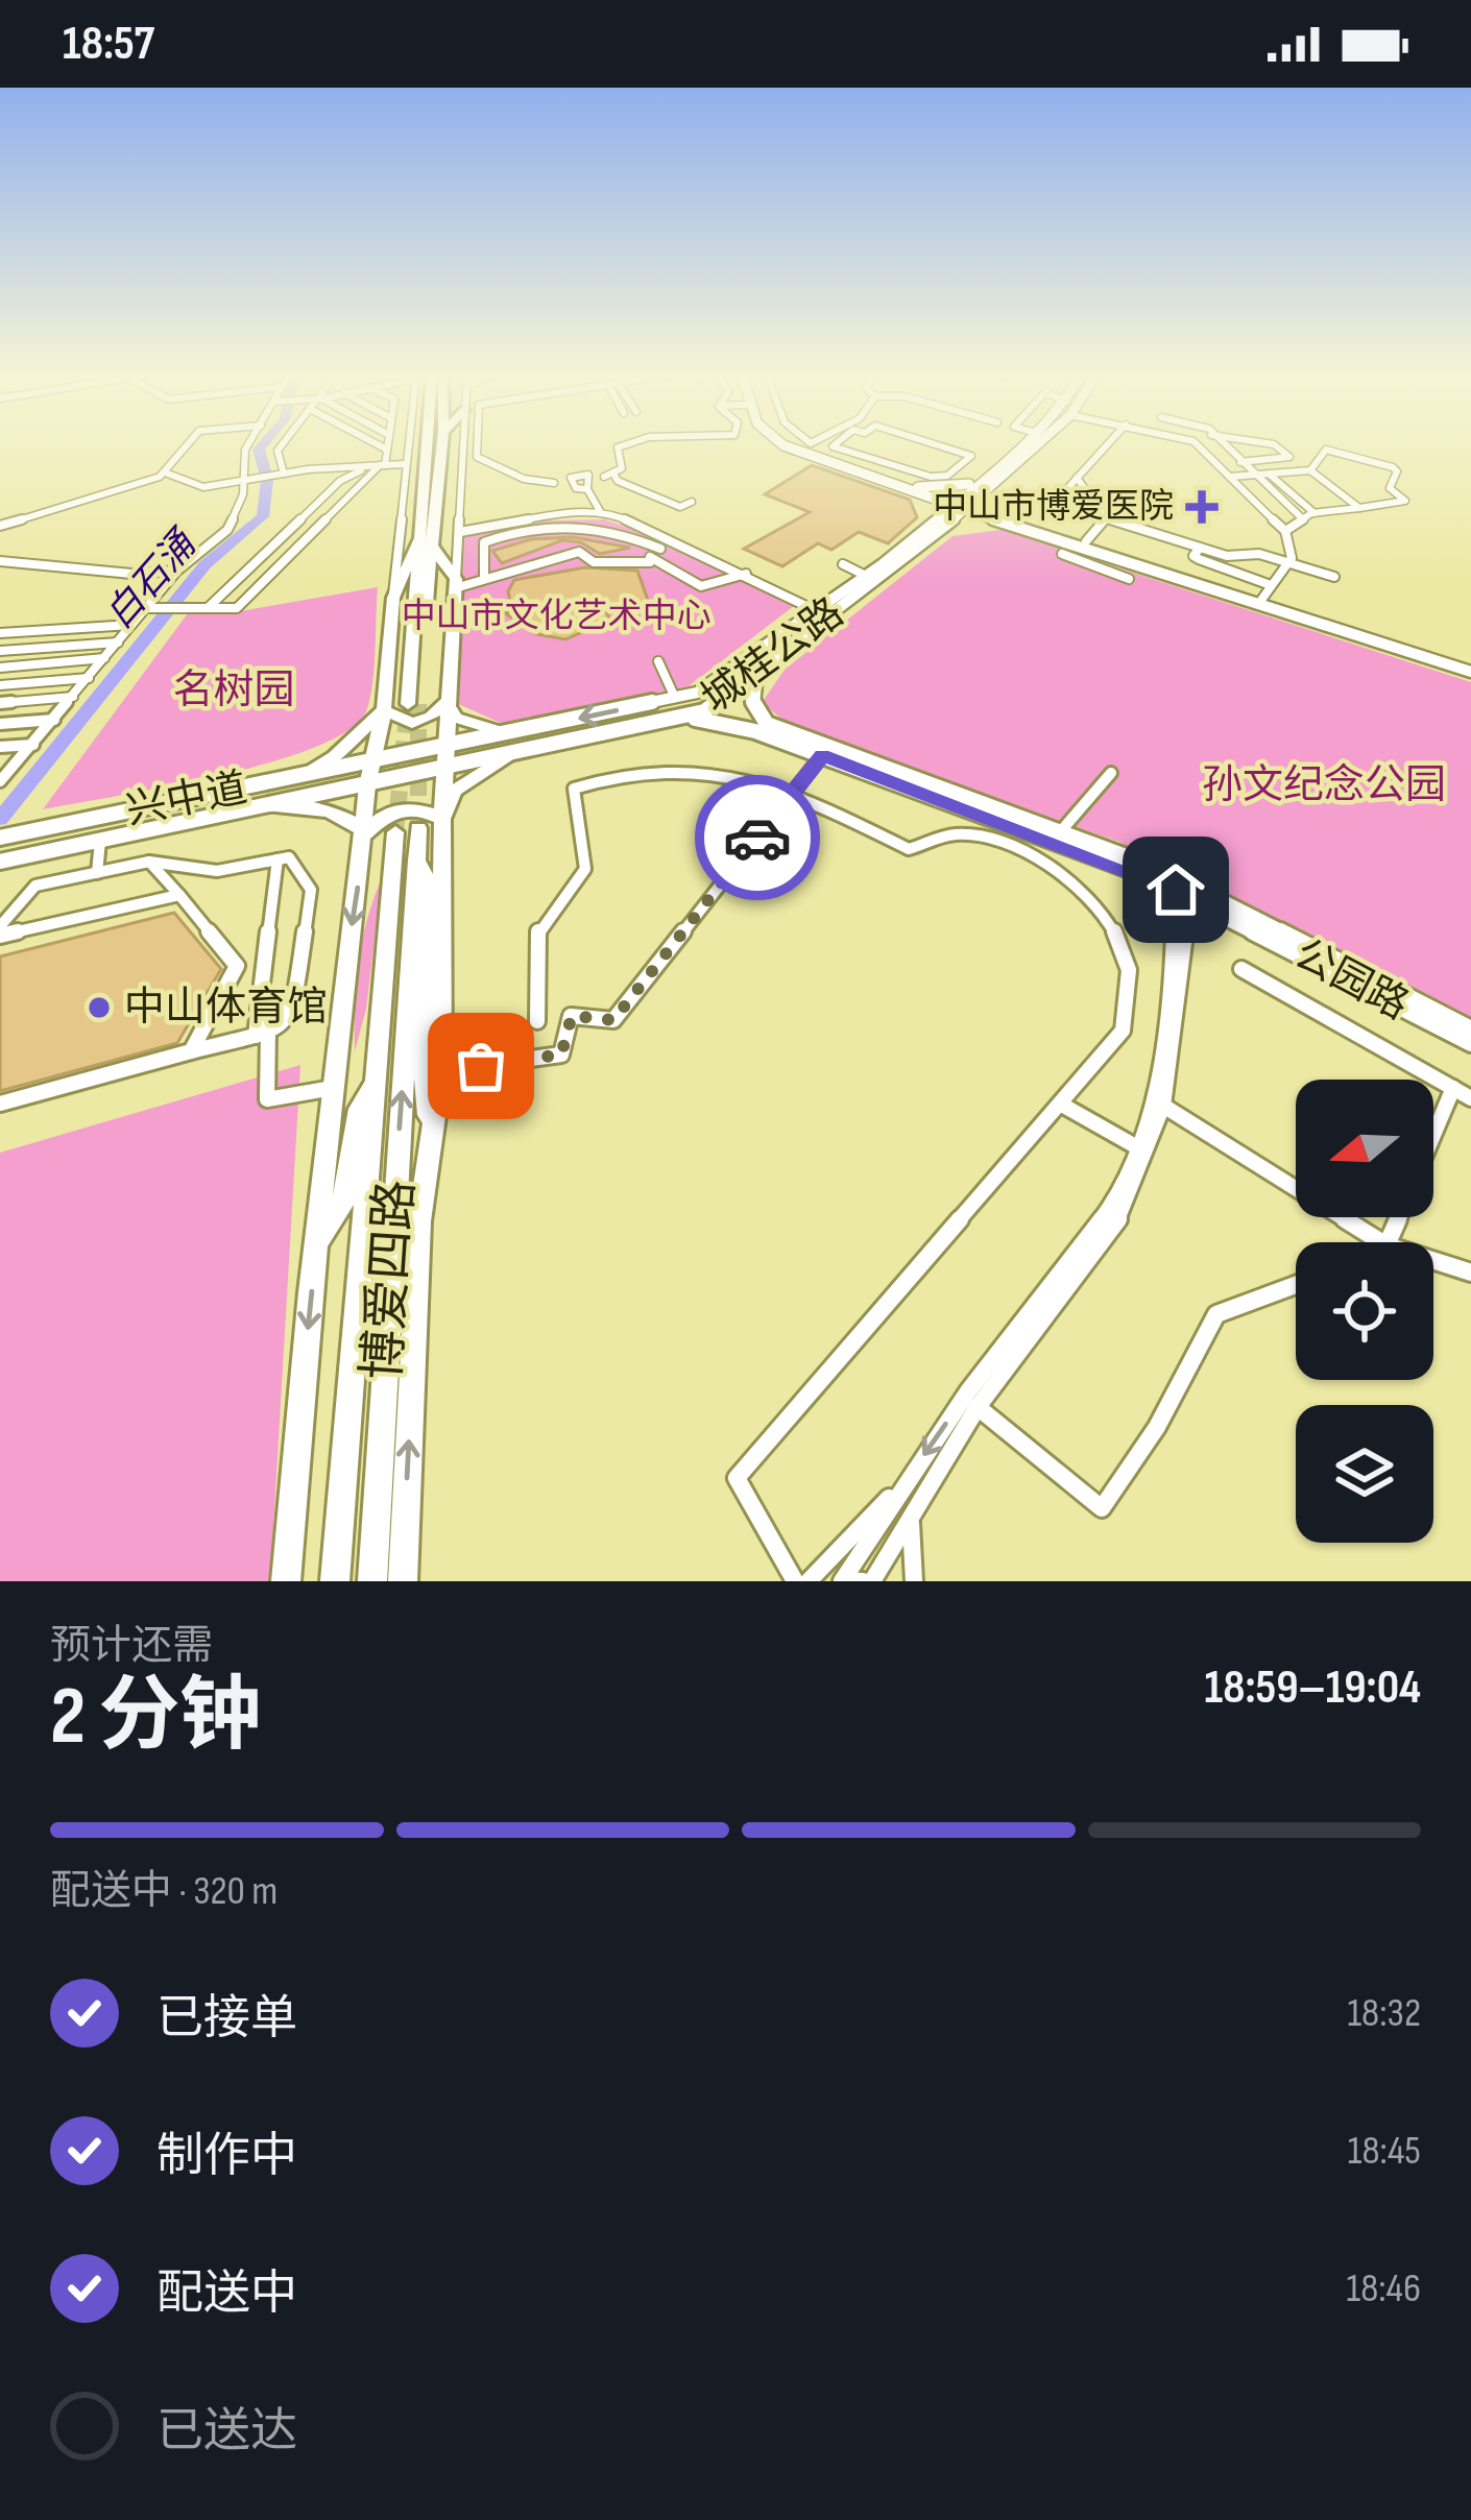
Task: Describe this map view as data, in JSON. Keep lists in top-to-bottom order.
{
  "streets": {
    "highway": ["博爱四路"],
    "main road": ["城桂公路", "兴中道", "公园路"]
  },
  "crossings": [
    ["城桂公路", "兴中道"],
    ["城桂公路", "公园路"]
  ],
  "water": ["白石涌"],
  "parks": ["中山市文化艺术中心", "名树园", "孙文纪念公园"],
  "places": {
    "health": ["中山市博爱医院"],
    "other": ["中山体育馆"]
  },
  "north": "left",
  "page": {
    "status": "18:57",
    "heading": ["2 分钟", "预计还需", "18:59–19:04"],
    "bar": "配送中 · 320 m",
    "list": [
      ["已接单", "18:32"],
      ["制作中", "18:45"],
      ["配送中", "18:46"],
      "已送达"
    ]
  }
}
